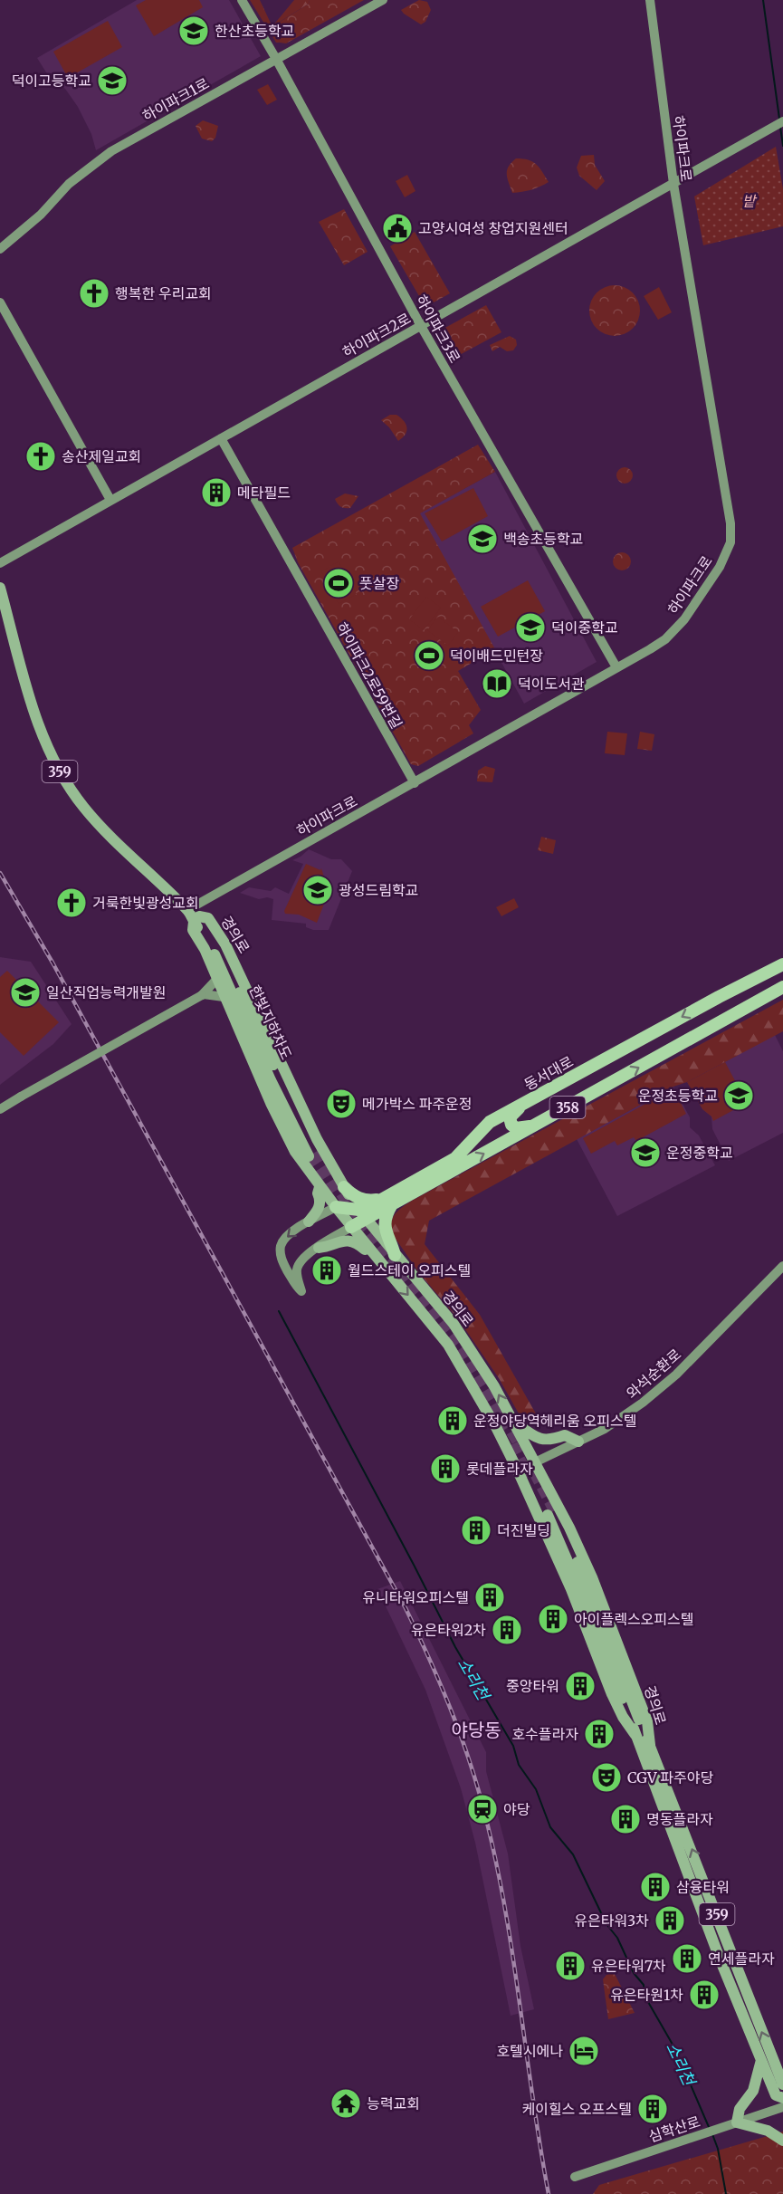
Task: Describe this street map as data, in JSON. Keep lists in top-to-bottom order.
{
  "streets": {
    "highway": ["동서대로", "358"],
    "main road": ["359", "경의로"],
    "street": [
      "하이파크1로",
      "하이파크로",
      "하이파크3로",
      "하이파크2로",
      "하이파크2로59번길",
      "와석순환로",
      "심학산로"
    ]
  },
  "crossings": [
    ["하이파크1로", "하이파크3로"],
    ["하이파크로", "하이파크3로"],
    ["하이파크로", "하이파크2로"],
    ["하이파크로", "하이파크2로59번길"],
    ["하이파크로", "경의로"],
    ["하이파크3로", "하이파크2로"],
    ["하이파크2로", "하이파크2로59번길"],
    ["경의로", "동서대로"],
    ["경의로", "와석순환로"]
  ],
  "districts": ["야당동"],
  "water": ["소리천"],
  "parks": ["밭"],
  "places": {
    "school or university": [
      "한산초등학교",
      "덕이고등학교",
      "백송초등학교",
      "덕이중학교",
      "광성드림학교",
      "일산직업능력개발원",
      "운정초등학교",
      "운정중학교"
    ],
    "public building": ["고양시여성 창업지원센터"],
    "church": ["행복한 우리교회", "송산제일교회", "거룩한빛광성교회"],
    "building": [
      "메타필드",
      "월드스테이 오피스텔",
      "운정야당역헤리움 오피스텔",
      "롯데플라자",
      "더진빌딩",
      "유니타워오피스텔",
      "아이플렉스오피스텔",
      "유은타워2차",
      "중앙타워",
      "호수플라자",
      "명동플라자",
      "삼융타워",
      "유은타워3차",
      "연세플라자",
      "유은타워7차",
      "유은타원1차",
      "케이힐스 오프스텔"
    ],
    "sports": ["풋살장", "덕이배드민턴장"],
    "library": ["덕이도서관"],
    "theatre": ["메가박스 파주운정", "CGV 파주야당"],
    "station": ["야당"],
    "hotel": ["호텔시에나"],
    "temple": ["능력교회"]
  }
}
